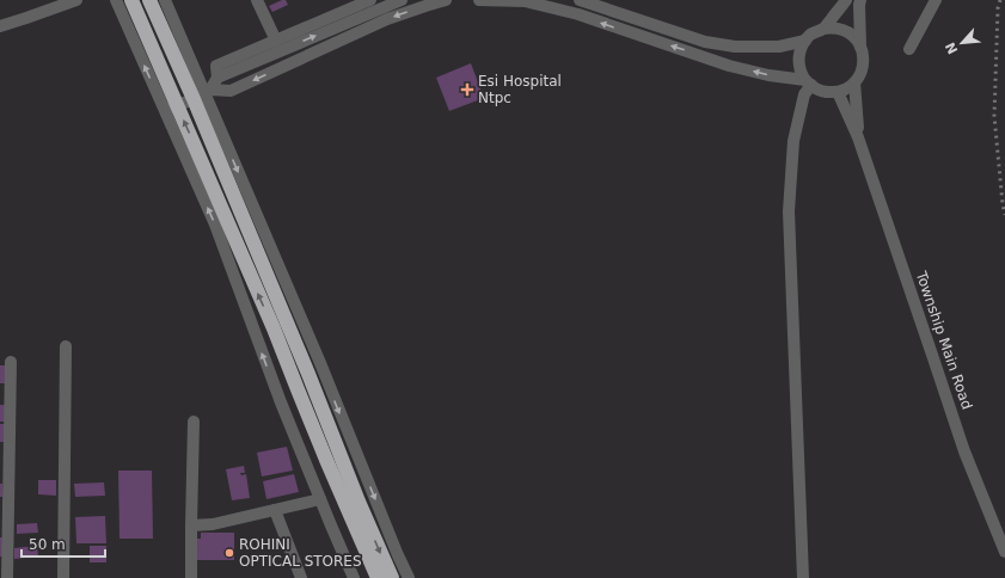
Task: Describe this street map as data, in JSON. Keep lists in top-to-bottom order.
{
  "streets": {
    "street": ["Township Main Road"]
  },
  "places": {
    "health": ["Esi Hospital Ntpc"],
    "other": ["ROHINI OPTICAL STORES"]
  },
  "scale_bar": "50 m",
  "north": "bottom left"
}
